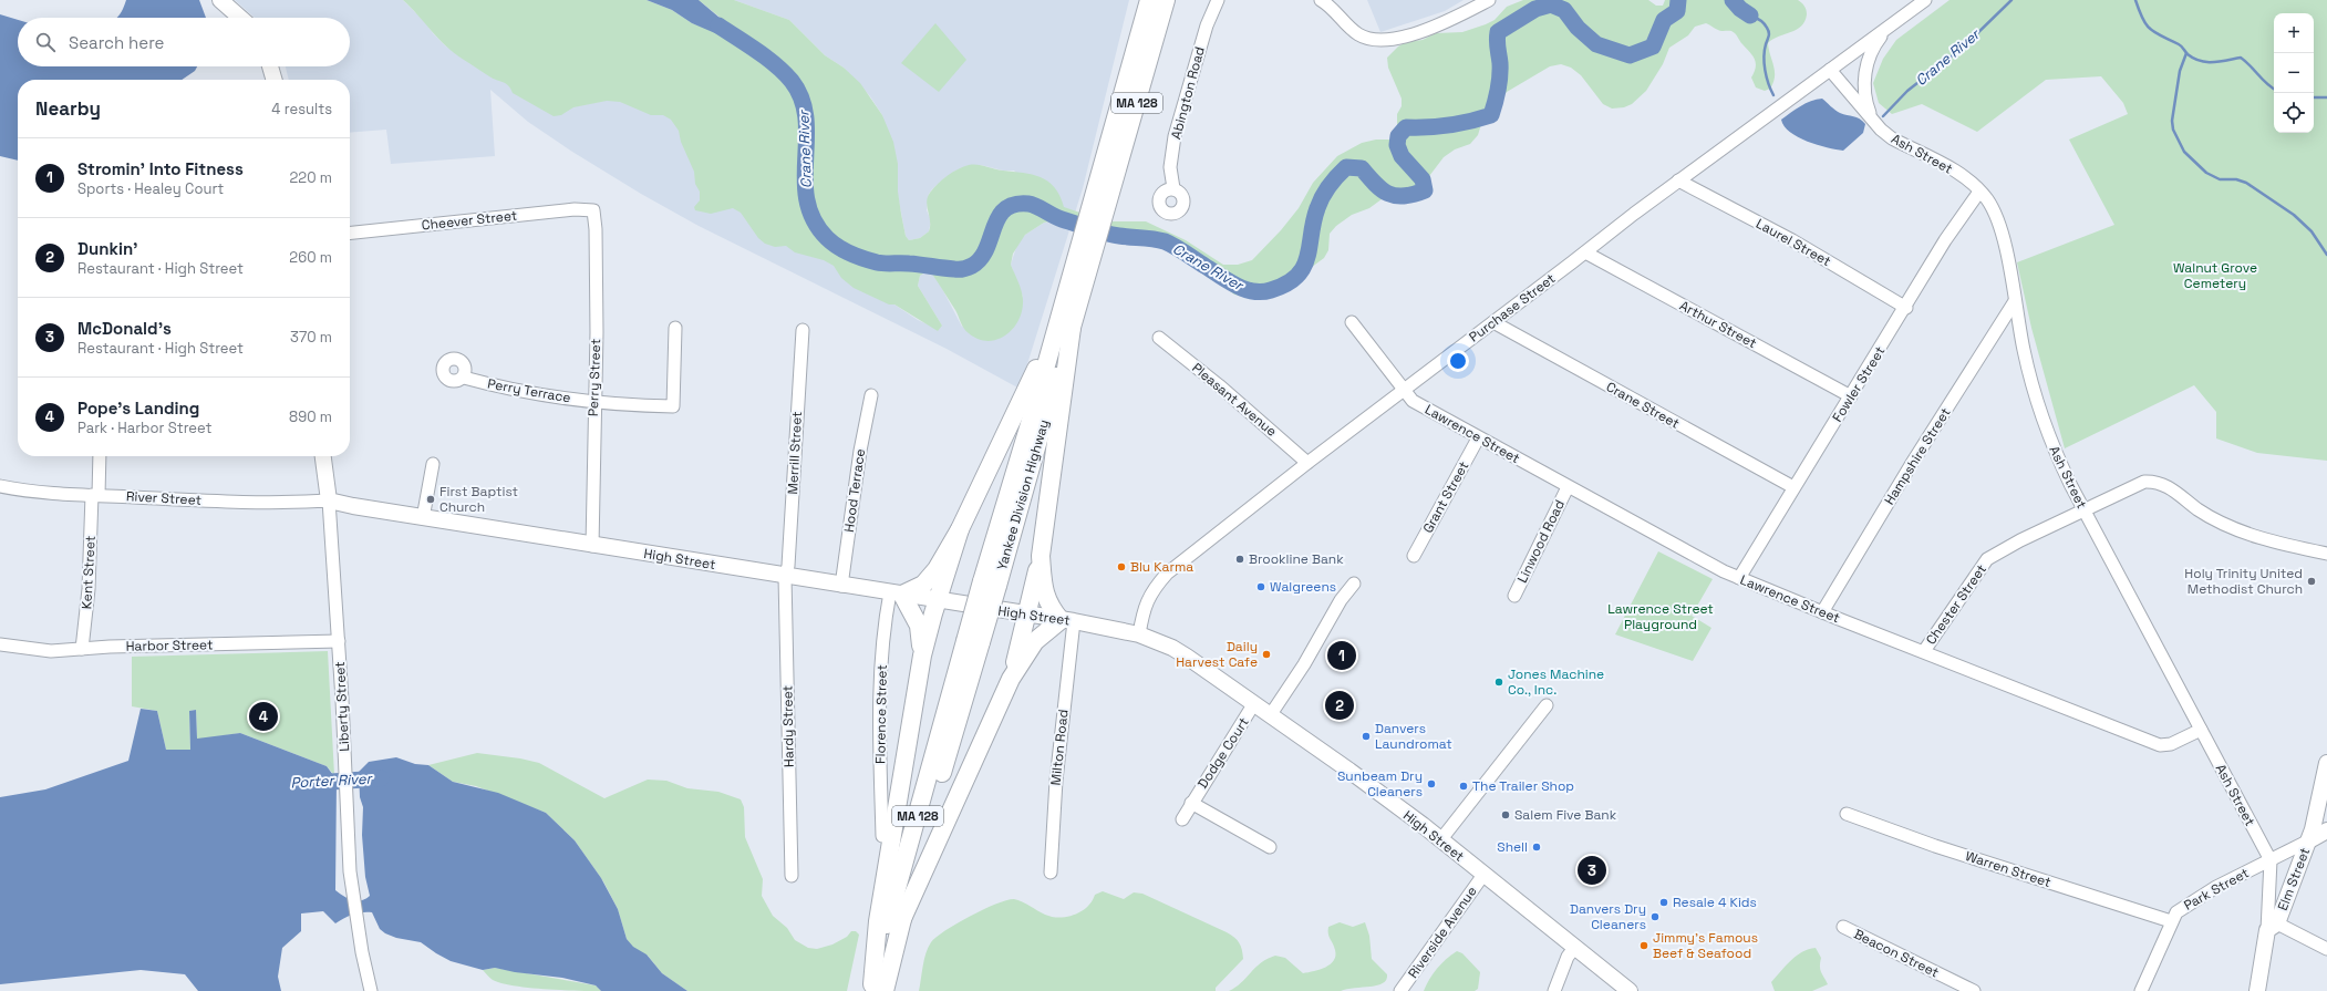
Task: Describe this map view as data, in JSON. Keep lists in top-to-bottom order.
{
  "streets": {
    "highway": ["MA 128", "Yankee Division Highway"],
    "main road": ["High Street", "Elm Street"],
    "street": [
      "Abington Road",
      "Ash Street",
      "Cheever Street",
      "Laurel Street",
      "Purchase Street",
      "Arthur Street",
      "Perry Street",
      "Fowler Street",
      "Perry Terrace",
      "Pleasant Avenue",
      "Crane Street",
      "Lawrence Street",
      "Merrill Street",
      "Hampshire Street",
      "Hood Terrace",
      "Grant Street",
      "River Street",
      "Linwood Road",
      "Kent Street",
      "Chester Street",
      "Harbor Street",
      "Liberty Street",
      "Florence Street",
      "Hardy Street",
      "Milton Road",
      "Dodge Court",
      "Warren Street",
      "Park Street",
      "Riverside Avenue",
      "Beacon Street"
    ]
  },
  "crossings": [
    ["Ash Street", "Purchase Street"],
    ["Ash Street", "Fowler Street"],
    ["Ash Street", "Lawrence Street"],
    ["Ash Street", "Hampshire Street"],
    ["Ash Street", "Chester Street"],
    ["Ash Street", "Park Street"],
    ["Cheever Street", "Perry Street"],
    ["Laurel Street", "Purchase Street"],
    ["Laurel Street", "Fowler Street"],
    ["Purchase Street", "Arthur Street"],
    ["Purchase Street", "Pleasant Avenue"],
    ["Purchase Street", "Crane Street"],
    ["Purchase Street", "Lawrence Street"],
    ["Purchase Street", "High Street"],
    ["Arthur Street", "Fowler Street"],
    ["Perry Street", "Perry Terrace"],
    ["Perry Street", "High Street"],
    ["Fowler Street", "Crane Street"],
    ["Fowler Street", "Lawrence Street"],
    ["Lawrence Street", "Hampshire Street"],
    ["Lawrence Street", "Grant Street"],
    ["Lawrence Street", "Linwood Road"],
    ["Lawrence Street", "Chester Street"],
    ["Merrill Street", "High Street"],
    ["Merrill Street", "Hardy Street"],
    ["Hood Terrace", "High Street"],
    ["River Street", "High Street"],
    ["River Street", "Kent Street"],
    ["River Street", "Liberty Street"],
    ["High Street", "Liberty Street"],
    ["High Street", "Florence Street"],
    ["High Street", "Hardy Street"],
    ["High Street", "Milton Road"],
    ["High Street", "Dodge Court"],
    ["High Street", "Riverside Avenue"],
    ["Kent Street", "Harbor Street"],
    ["Harbor Street", "Liberty Street"],
    ["Warren Street", "Park Street"],
    ["Elm Street", "Park Street"]
  ],
  "water": ["Crane River", "Porter River"],
  "parks": ["Walnut Grove Cemetery", "Lawrence Street Playground"],
  "places": [
    "First Baptist Church",
    "Brookline Bank",
    "Blu Karma",
    "Holy Trinity United Methodist Church",
    "Walgreens",
    "Daily Harvest Cafe",
    "Jones Machine Co., Inc.",
    "Danvers Laundromat",
    "Sunbeam Dry Cleaners",
    "The Trailer Shop",
    "Salem Five Bank",
    "Shell",
    "Resale 4 Kids",
    "Danvers Dry Cleaners",
    "Jimmy's Famous Beef & Seafood"
  ],
  "page": {
    "map_buttons": ["+", "−"],
    "search": "Search here",
    "heading": ["Nearby", "4 results"],
    "list": [
      {
        "mark": "1",
        "name": "Stromin' Into Fitness",
        "note": "Sports · Healey Court",
        "value": "220 m"
      },
      {
        "mark": "2",
        "name": "Dunkin'",
        "note": "Restaurant · High Street",
        "value": "260 m"
      },
      {
        "mark": "3",
        "name": "McDonald's",
        "note": "Restaurant · High Street",
        "value": "370 m"
      },
      {
        "mark": "4",
        "name": "Pope's Landing",
        "note": "Park · Harbor Street",
        "value": "890 m"
      }
    ],
    "pins": [
      "1",
      "2",
      "4",
      "3"
    ]
  }
}
